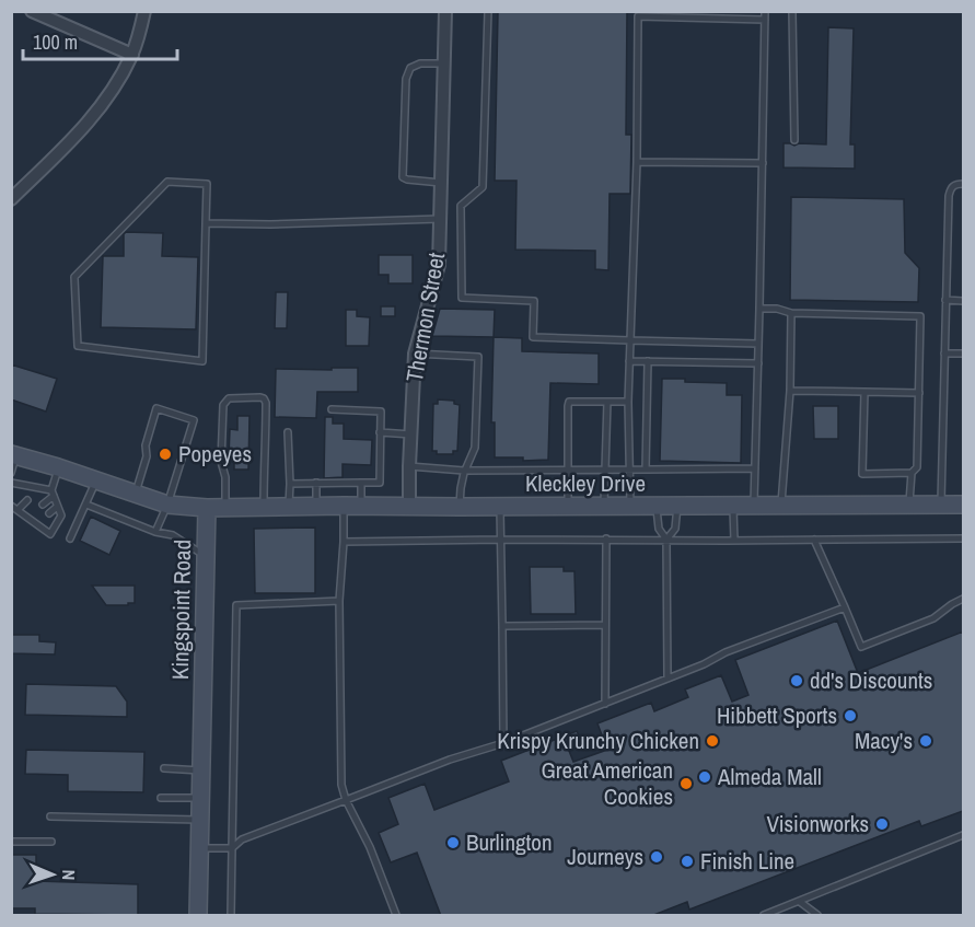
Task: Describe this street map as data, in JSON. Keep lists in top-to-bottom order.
{
  "streets": {
    "street": ["Thermon Street", "Kleckley Drive", "Kingspoint Road"]
  },
  "crossings": [
    ["Thermon Street", "Kleckley Drive"],
    ["Kleckley Drive", "Kingspoint Road"]
  ],
  "places": [
    "Popeyes",
    "dd's Discounts",
    "Hibbett Sports",
    "Krispy Krunchy Chicken",
    "Macy's",
    "Almeda Mall",
    "Great American Cookies",
    "Visionworks",
    "Burlington",
    "Journeys",
    "Finish Line"
  ],
  "scale_bar": "100 m",
  "north": "right"
}
